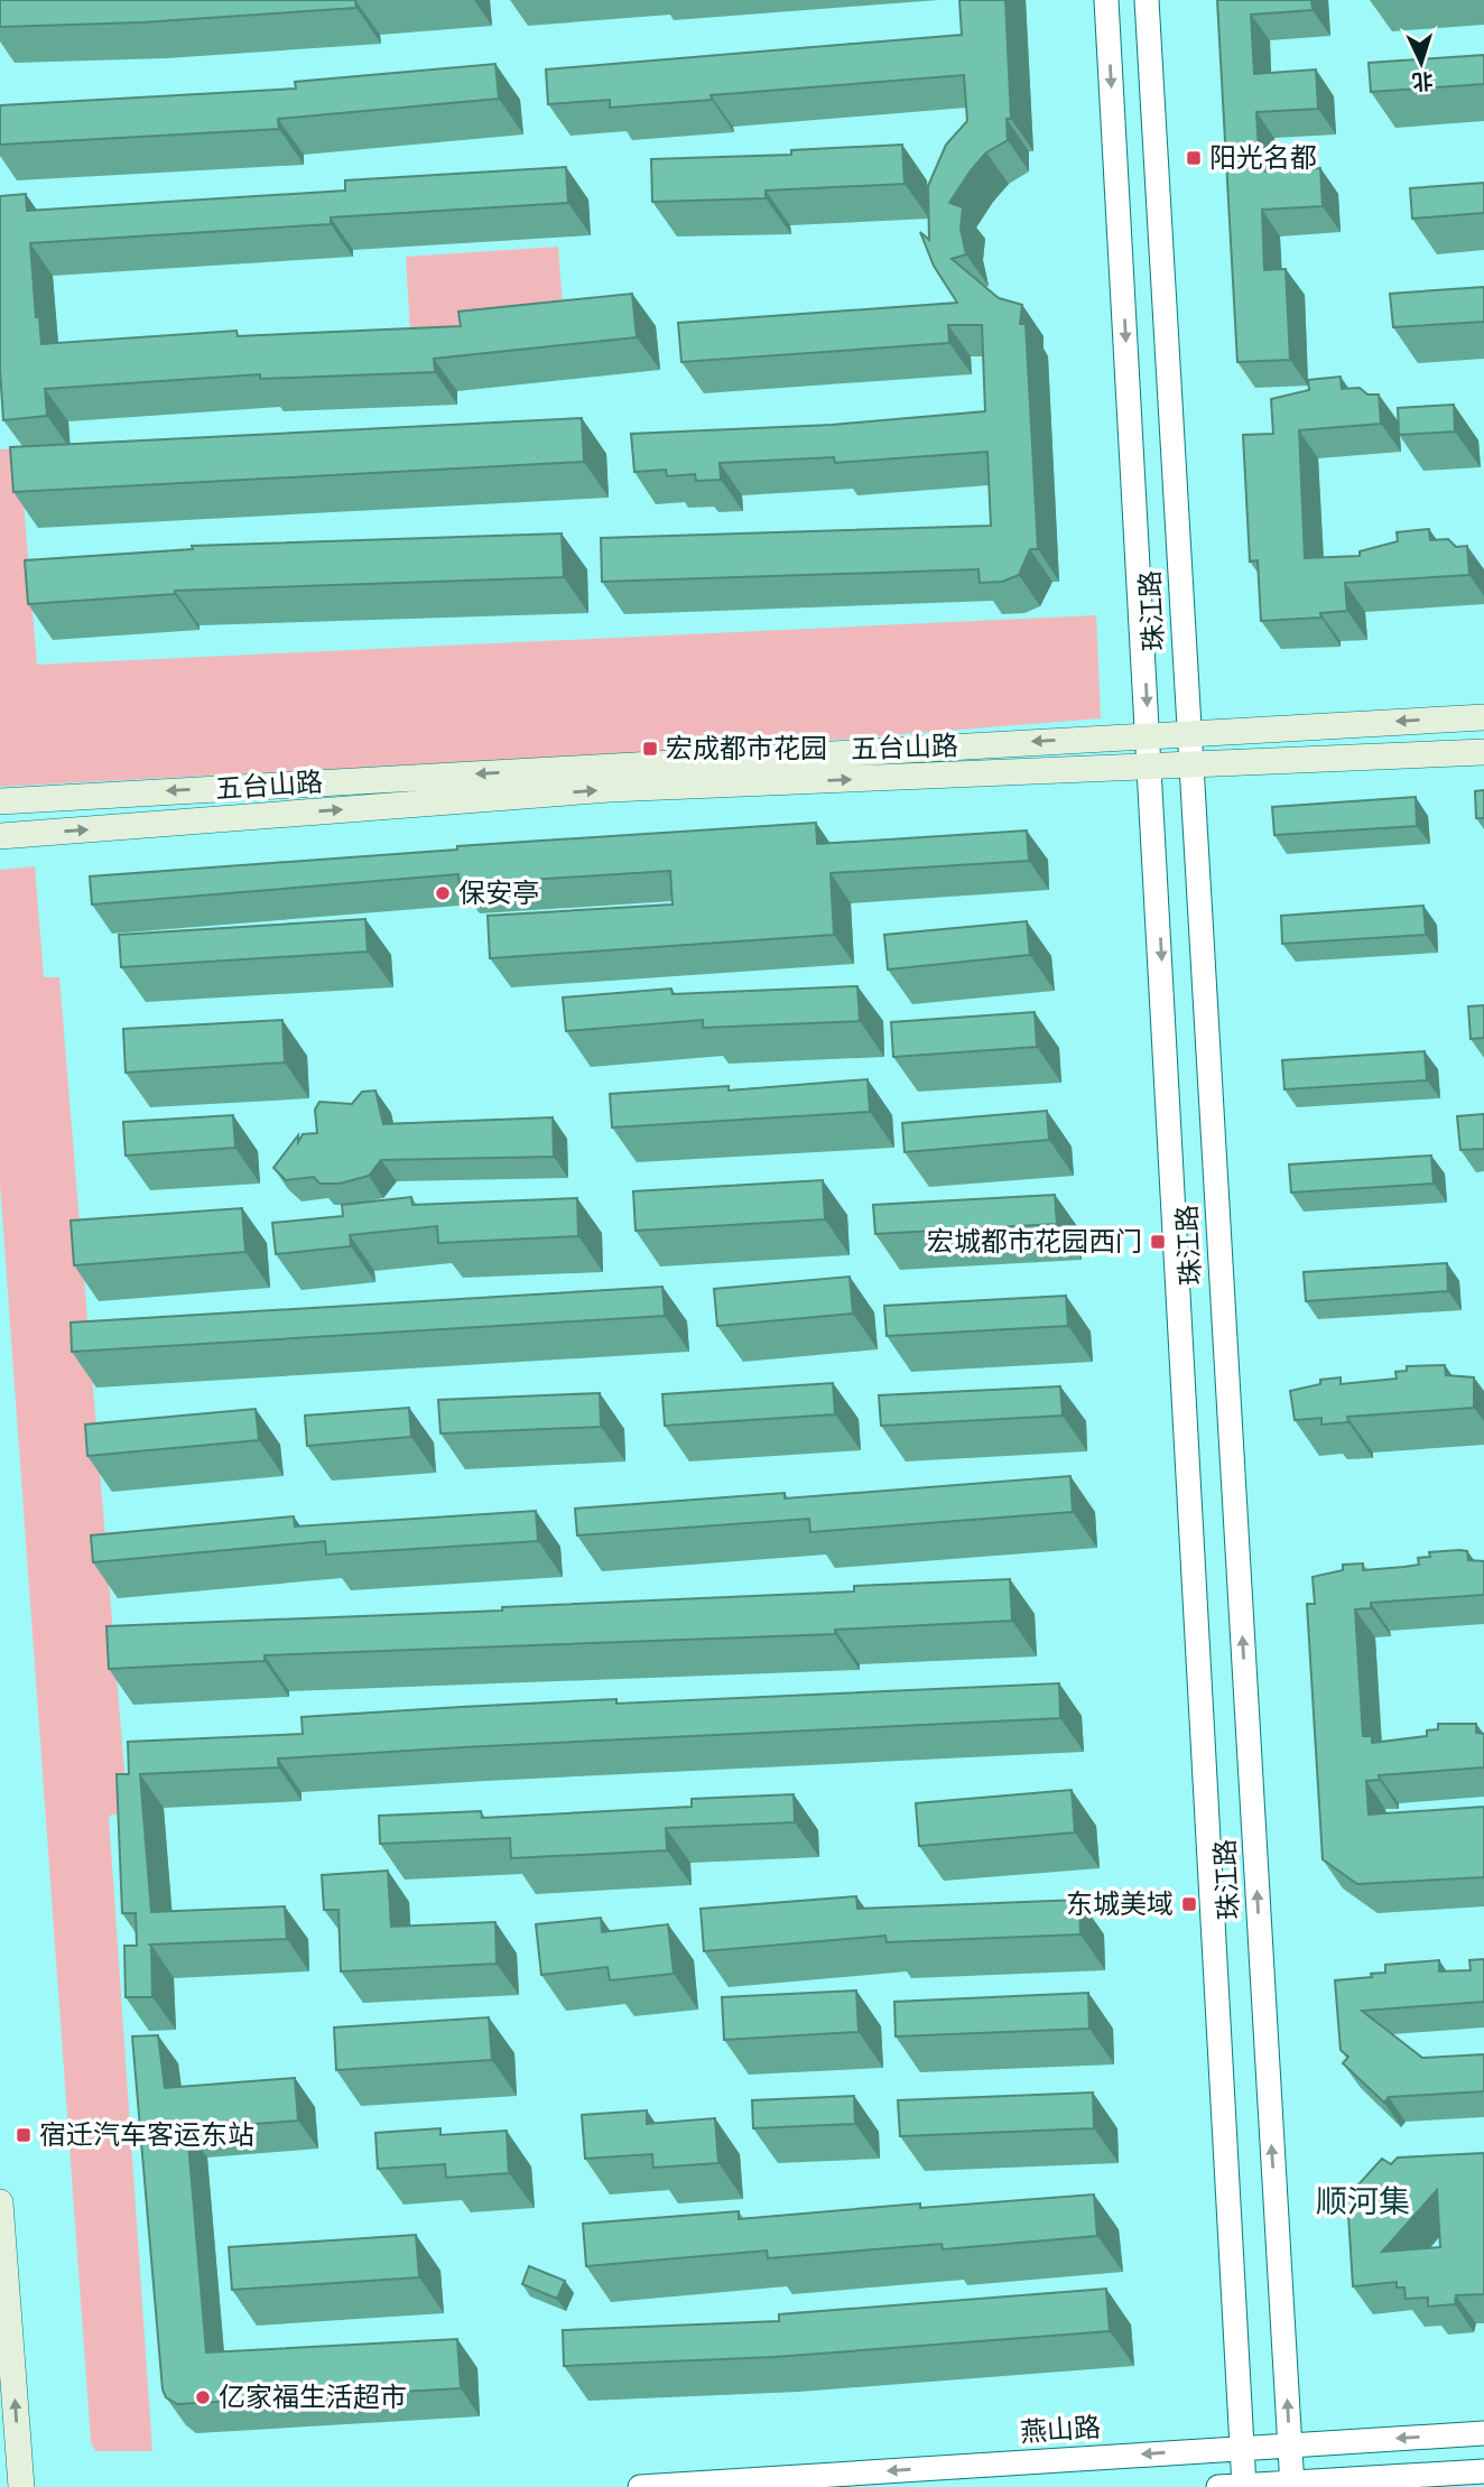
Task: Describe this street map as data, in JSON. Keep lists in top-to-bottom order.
{
  "streets": {
    "main road": ["五台山路"],
    "street": ["珠江路", "燕山路"]
  },
  "crossings": [
    ["珠江路", "五台山路"],
    ["珠江路", "燕山路"]
  ],
  "one_way": ["燕山路"],
  "districts": ["顺河集"],
  "places": {
    "transit": [
      "阳光名都",
      "宏成都市花园",
      "宏城都市花园西门",
      "东城美域",
      "宿迁汽车客运东站"
    ],
    "other": ["保安亭", "亿家福生活超市"]
  },
  "north": "bottom"
}
